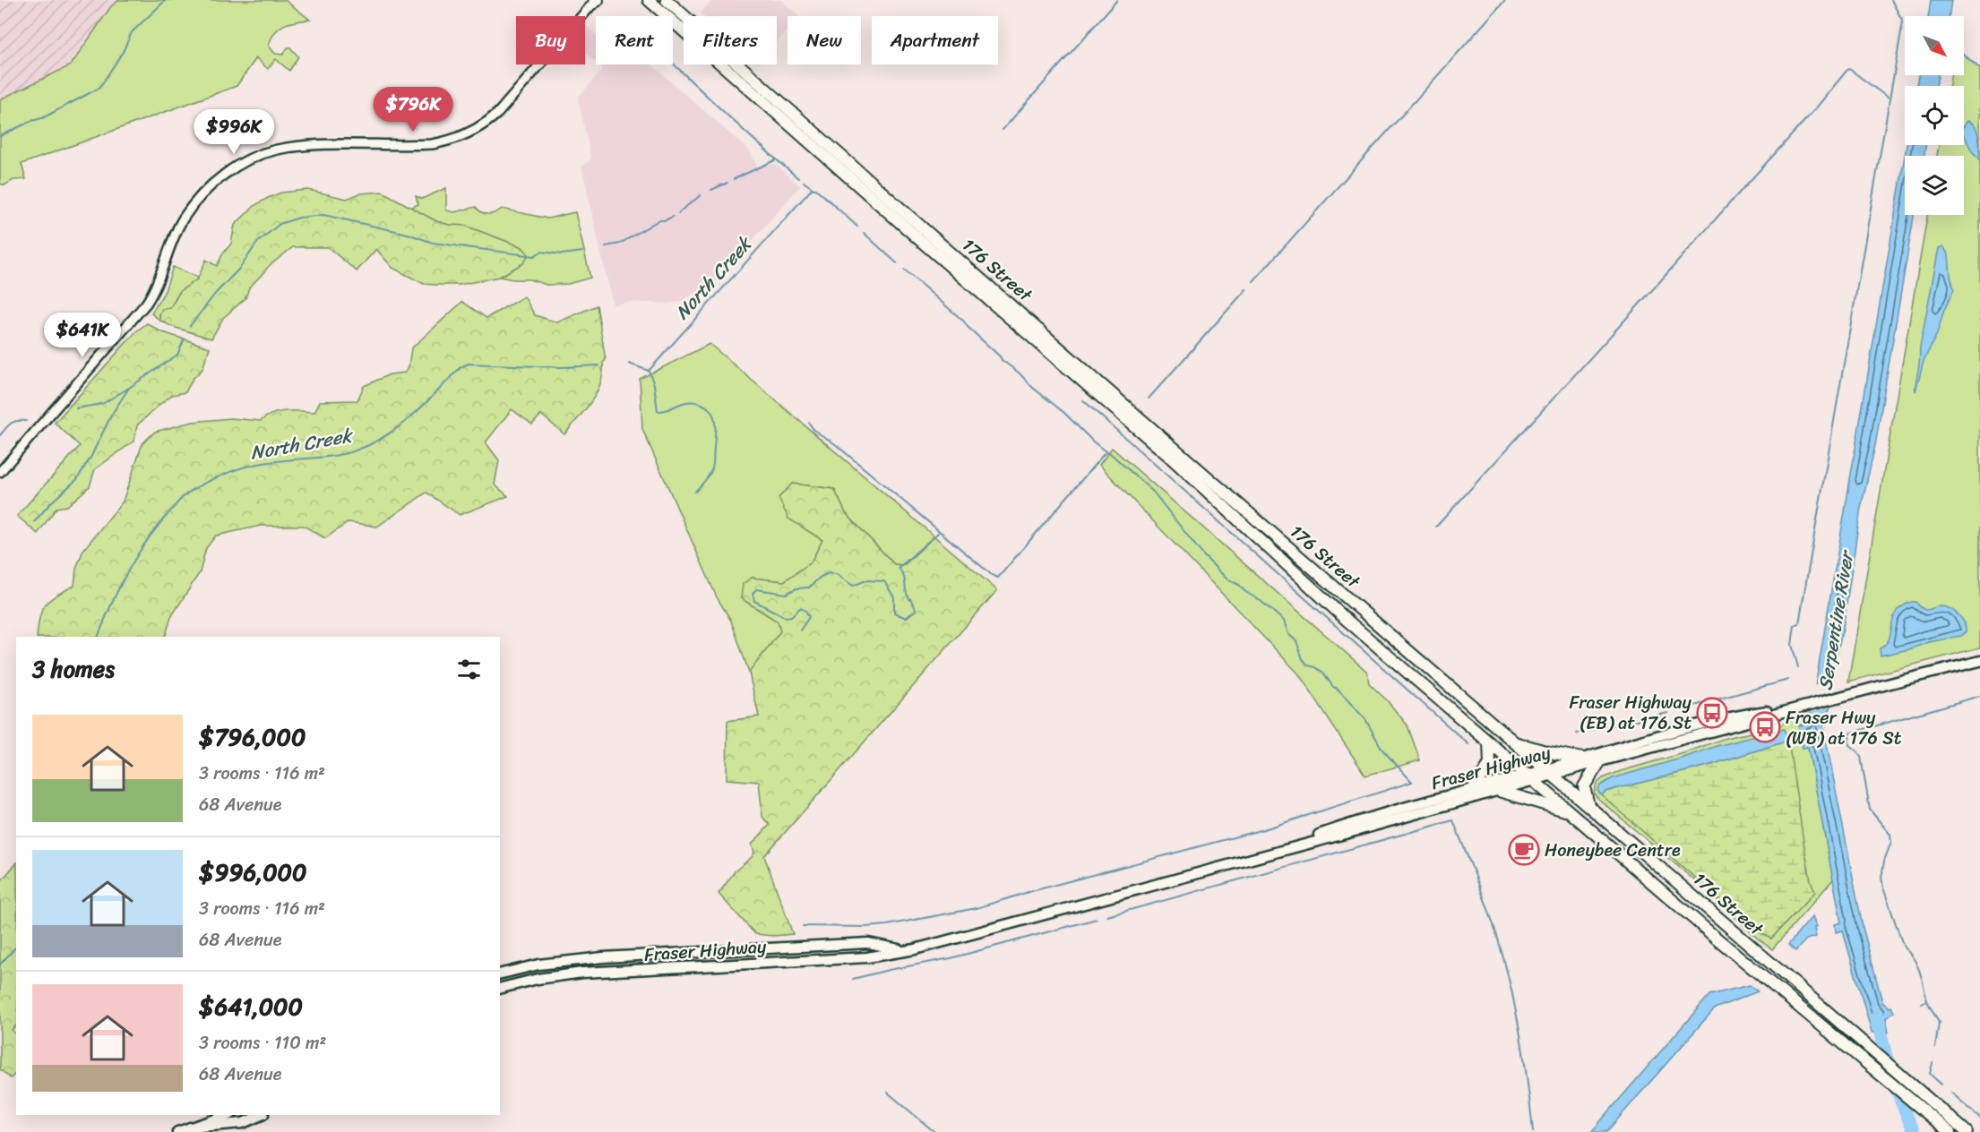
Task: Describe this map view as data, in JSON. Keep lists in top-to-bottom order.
{
  "streets": {
    "highway": ["176 Street"],
    "main road": ["Fraser Highway"]
  },
  "crossings": [
    ["176 Street", "Fraser Highway"]
  ],
  "water": ["North Creek", "Serpentine River"],
  "places": {
    "bus stop": ["Fraser Highway (EB) at 176 St", "Fraser Hwy (WB) at 176 St"],
    "cafe": ["Honeybee Centre"]
  },
  "north": "bottom right",
  "page": {
    "chip": [
      "Buy",
      "Rent",
      "Filters",
      "New",
      "Apartment"
    ],
    "price": ["$796K", "$996K", "$641K"],
    "heading": "3 homes",
    "list": [
      {
        "name": "$796,000",
        "note": "3 rooms · 116 m² · 68 Avenue"
      },
      {
        "name": "$996,000",
        "note": "3 rooms · 116 m² · 68 Avenue"
      },
      {
        "name": "$641,000",
        "note": "3 rooms · 110 m² · 68 Avenue"
      }
    ]
  }
}
